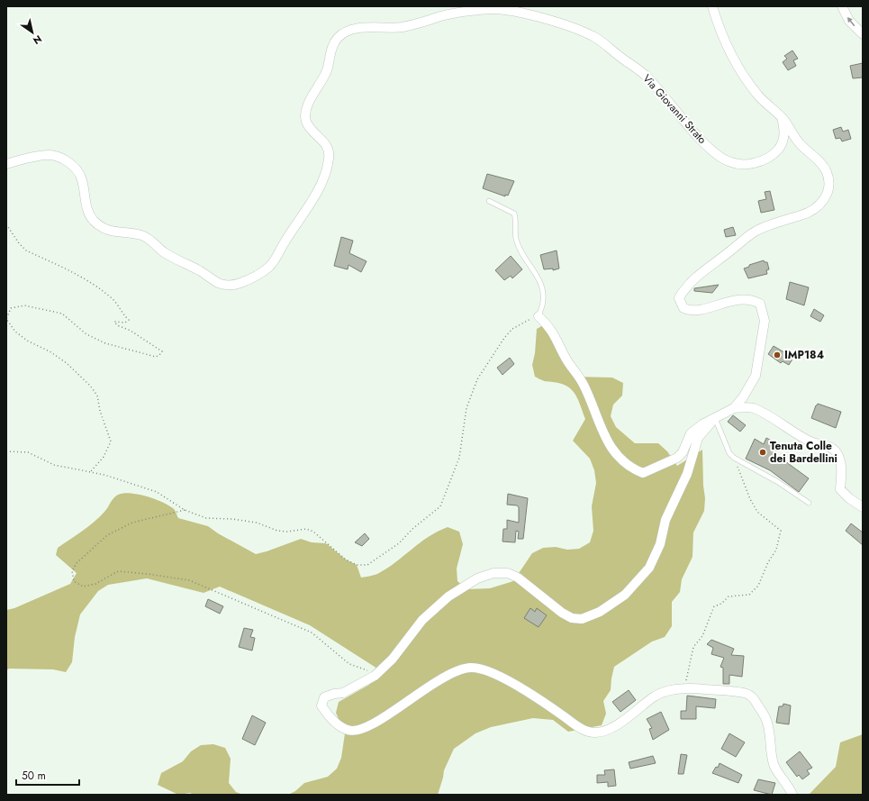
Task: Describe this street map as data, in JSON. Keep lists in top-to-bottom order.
{
  "streets": {
    "street": ["Via Giovanni Strato"]
  },
  "places": ["IMP184", "Tenuta Colle dei Bardellini"],
  "scale_bar": "50 m",
  "north": "bottom right"
}
